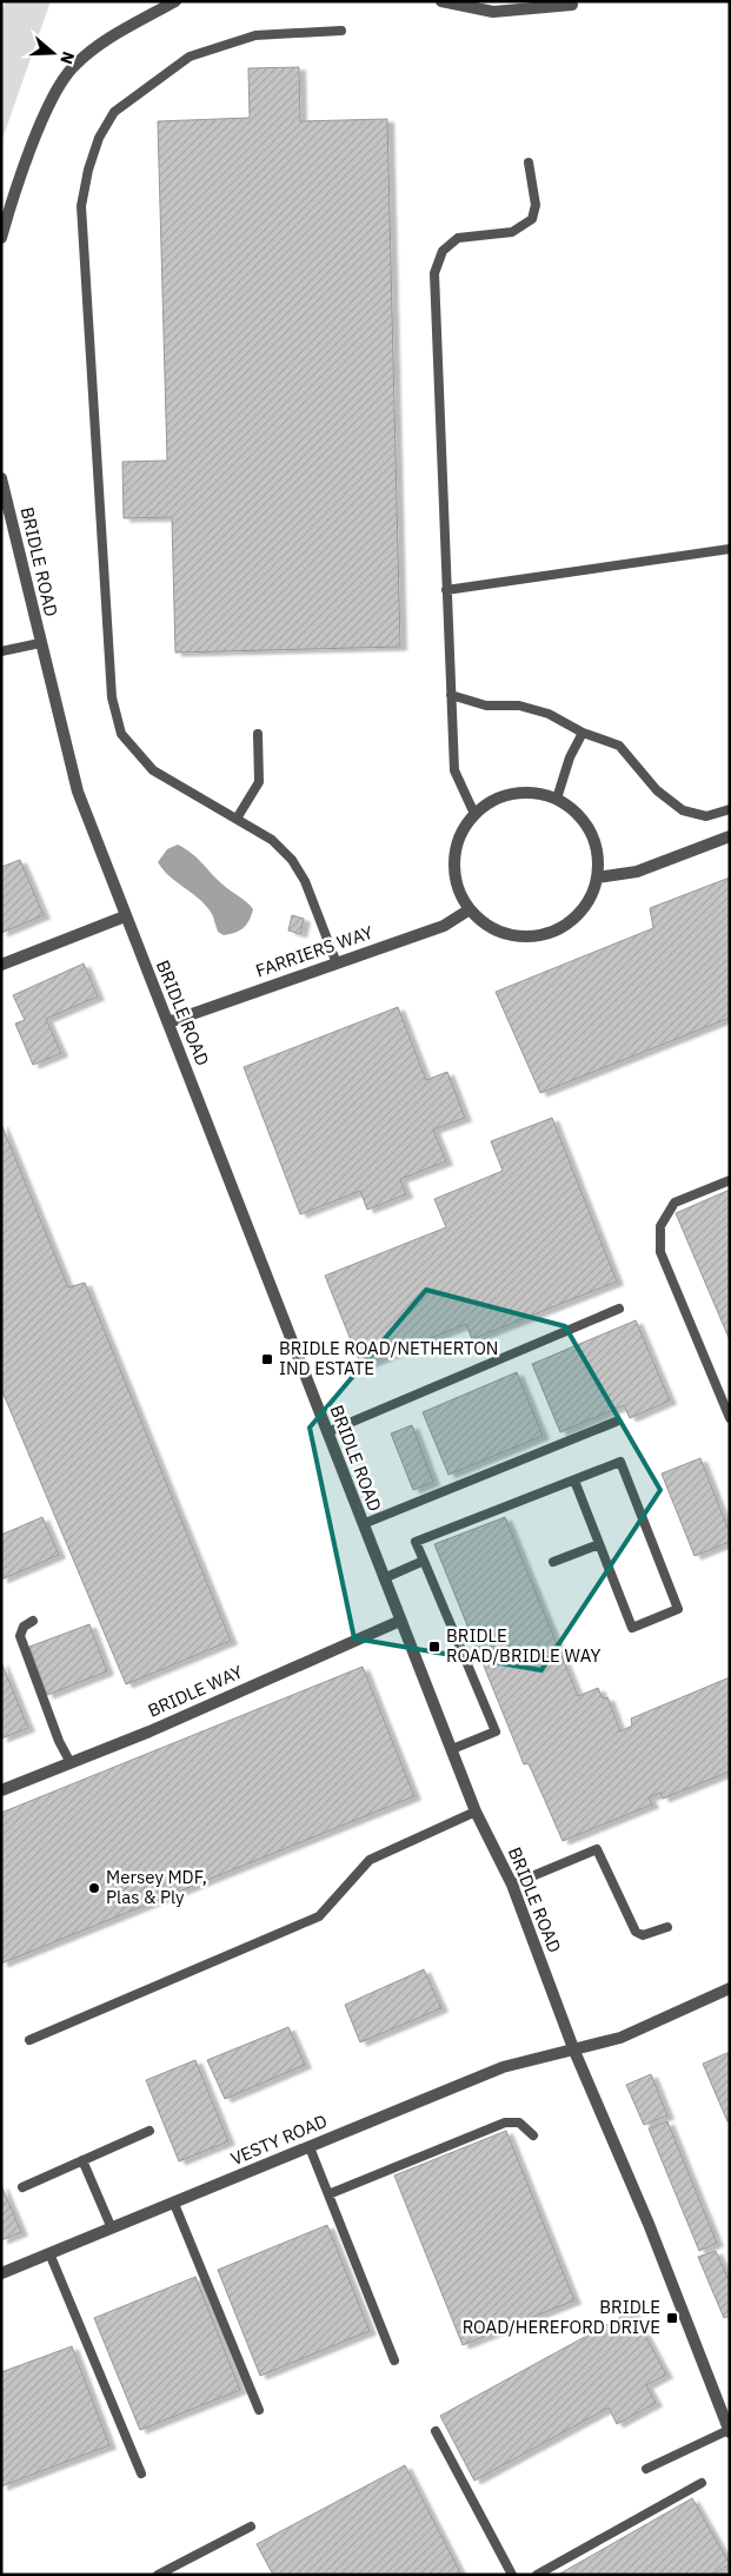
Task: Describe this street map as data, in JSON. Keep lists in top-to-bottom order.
{
  "streets": {
    "street": [
      "BRIDLE ROAD",
      "FARRIERS WAY",
      "BRIDLE WAY",
      "VESTY ROAD"
    ]
  },
  "crossings": [
    ["BRIDLE ROAD", "FARRIERS WAY"],
    ["BRIDLE ROAD", "BRIDLE WAY"],
    ["BRIDLE ROAD", "VESTY ROAD"]
  ],
  "places": {
    "transit": ["BRIDLE ROAD/NETHERTON IND ESTATE", "BRIDLE ROAD/BRIDLE WAY", "BRIDLE ROAD/HEREFORD DRIVE"],
    "other": ["Mersey MDF, Plas & Ply"]
  },
  "north": "right"
}
